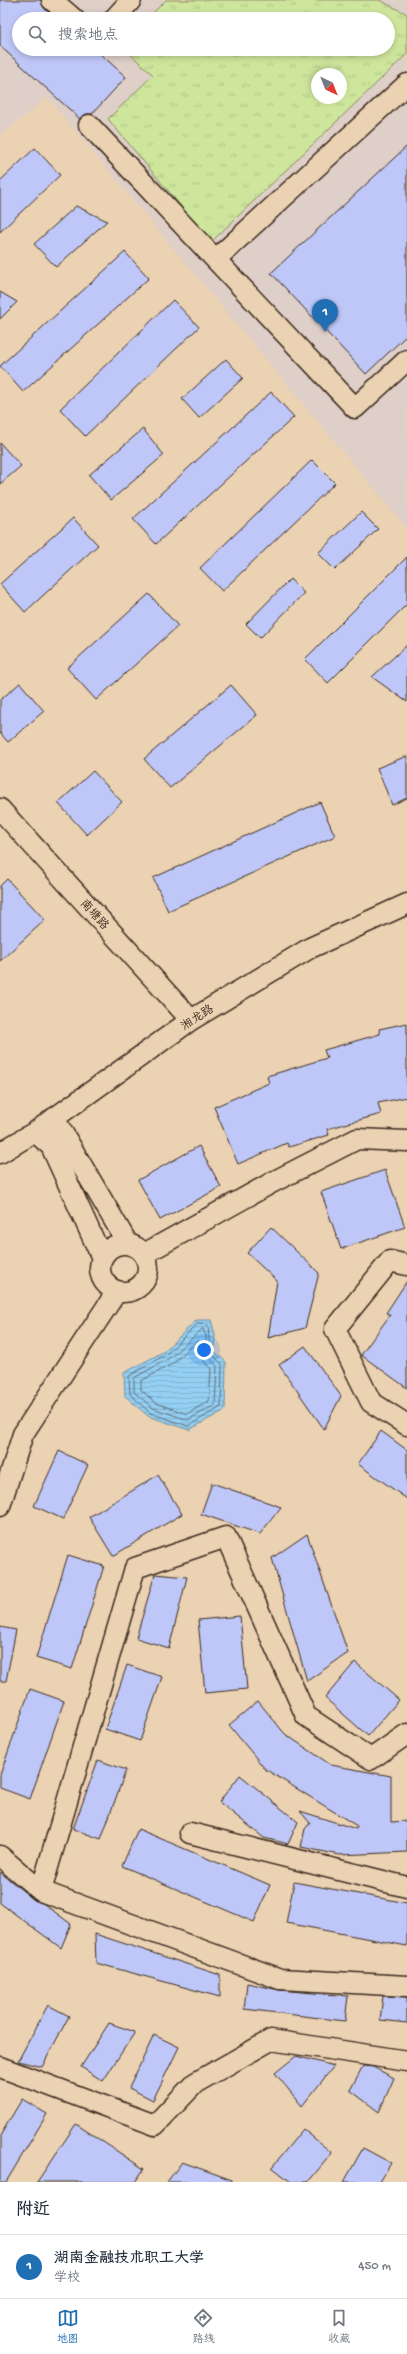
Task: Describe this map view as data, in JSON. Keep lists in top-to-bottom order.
{
  "streets": {
    "street": ["南塘路", "湘龙路"]
  },
  "crossings": [
    ["南塘路", "湘龙路"]
  ],
  "north": "bottom right",
  "page": {
    "search": "搜索地点",
    "pins": "1",
    "heading": "附近",
    "list": [
      {
        "mark": "1",
        "name": "湖南金融技术职工大学",
        "note": "学校",
        "value": "450 m"
      }
    ],
    "nav": ["地图", "路线", "收藏"]
  }
}
